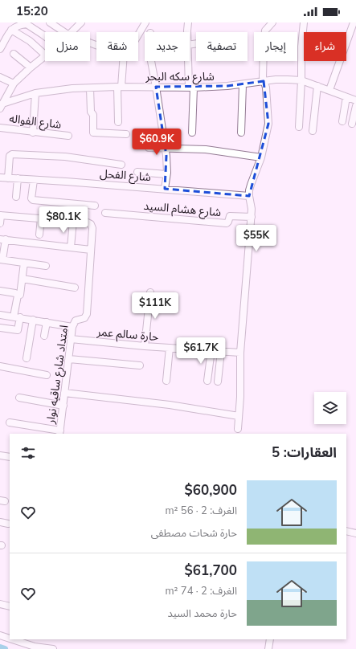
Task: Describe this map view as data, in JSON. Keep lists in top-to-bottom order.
{
  "streets": {
    "street": [
      "شارع سكه البحر",
      "شارع الفواله",
      "شارع الفحل",
      "شارع هشام السيد",
      "حارة سالم عمر",
      "امتداد شارع ساقيه نوار"
    ]
  },
  "crossings": [
    ["حارة سالم عمر", "امتداد شارع ساقيه نوار"]
  ],
  "page": {
    "status": "15:20",
    "chip": [
      "شراء",
      "إيجار",
      "تصفية",
      "جديد",
      "شقة",
      "منزل"
    ],
    "price": [
      "$60.9K",
      "$80.1K",
      "$55K",
      "$111K",
      "$61.7K"
    ],
    "heading": "العقارات: 5",
    "list": [
      {
        "name": "$60,900",
        "note": "الغرف: 2 · 56 m² · حارة شحات مصطفى"
      },
      {
        "name": "$61,700",
        "note": "الغرف: 2 · 74 m² · حارة محمد السيد"
      }
    ]
  }
}
